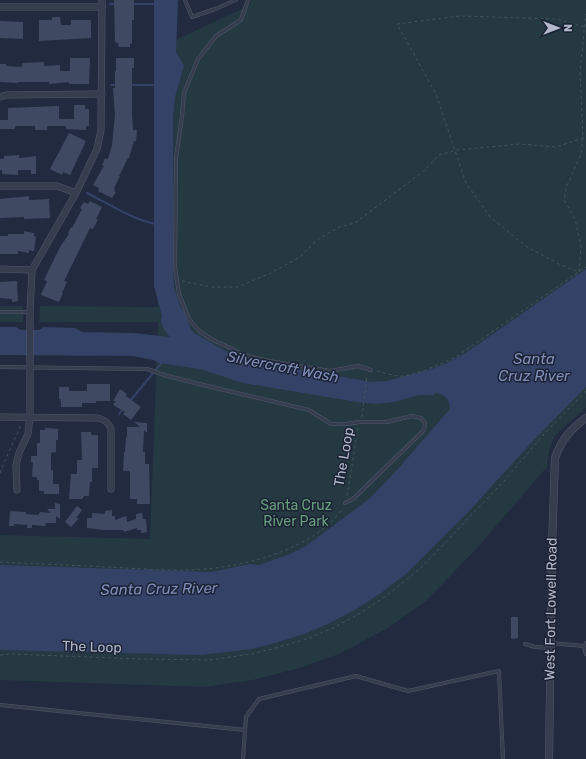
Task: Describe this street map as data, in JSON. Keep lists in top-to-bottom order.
{
  "streets": {
    "street": ["West Fort Lowell Road"],
    "path": ["The Loop"]
  },
  "water": ["Santa Cruz River", "Silvercroft Wash"],
  "parks": ["Santa Cruz River Park"],
  "north": "right"
}
